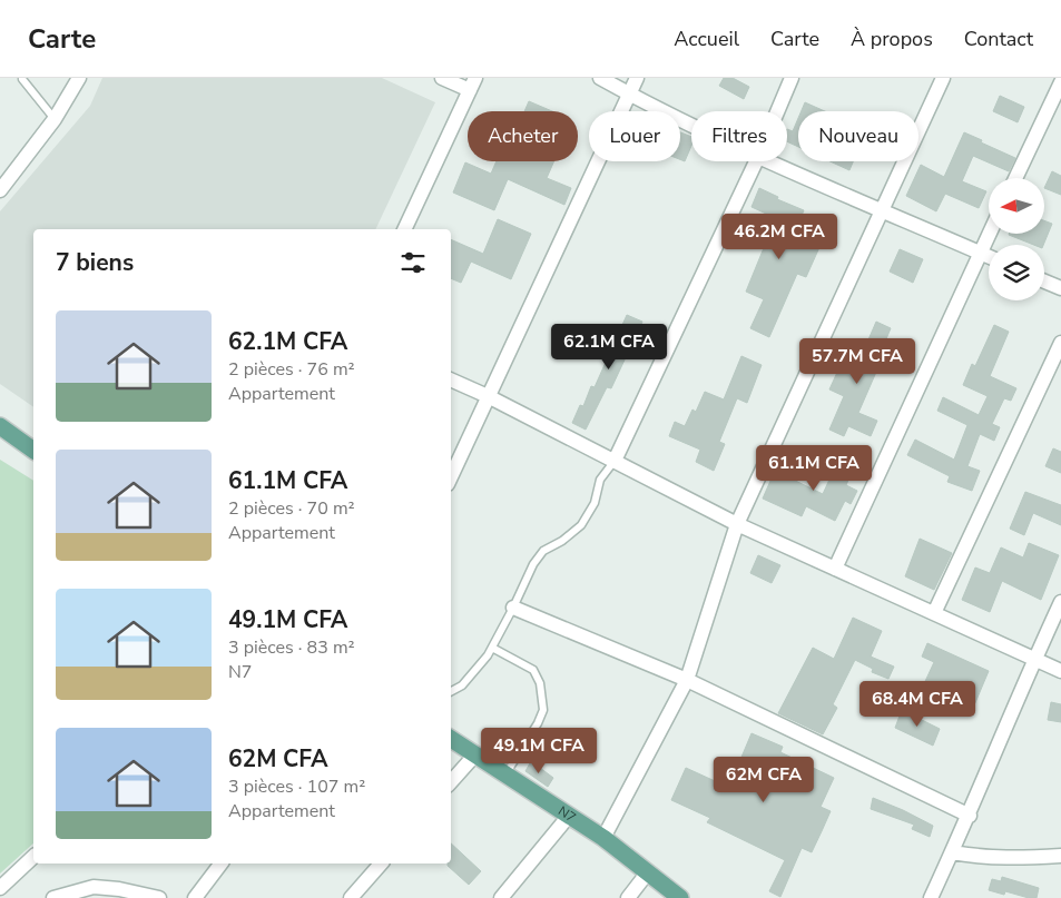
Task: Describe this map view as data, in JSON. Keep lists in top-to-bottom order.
{
  "streets": {
    "main road": ["N7"]
  },
  "north": "left",
  "page": {
    "header": "Carte",
    "nav": [
      "Accueil",
      "Carte",
      "À propos",
      "Contact"
    ],
    "chip": [
      "Acheter",
      "Louer",
      "Filtres",
      "Nouveau"
    ],
    "price": [
      "46.2M CFA",
      "62.1M CFA",
      "57.7M CFA",
      "61.1M CFA",
      "68.4M CFA",
      "49.1M CFA",
      "62M CFA"
    ],
    "heading": "7 biens",
    "list": [
      {
        "name": "62.1M CFA",
        "note": "2 pièces · 76 m² · Appartement"
      },
      {
        "name": "61.1M CFA",
        "note": "2 pièces · 70 m² · Appartement"
      },
      {
        "name": "49.1M CFA",
        "note": "3 pièces · 83 m² · N7"
      },
      {
        "name": "62M CFA",
        "note": "3 pièces · 107 m² · Appartement"
      }
    ]
  }
}
